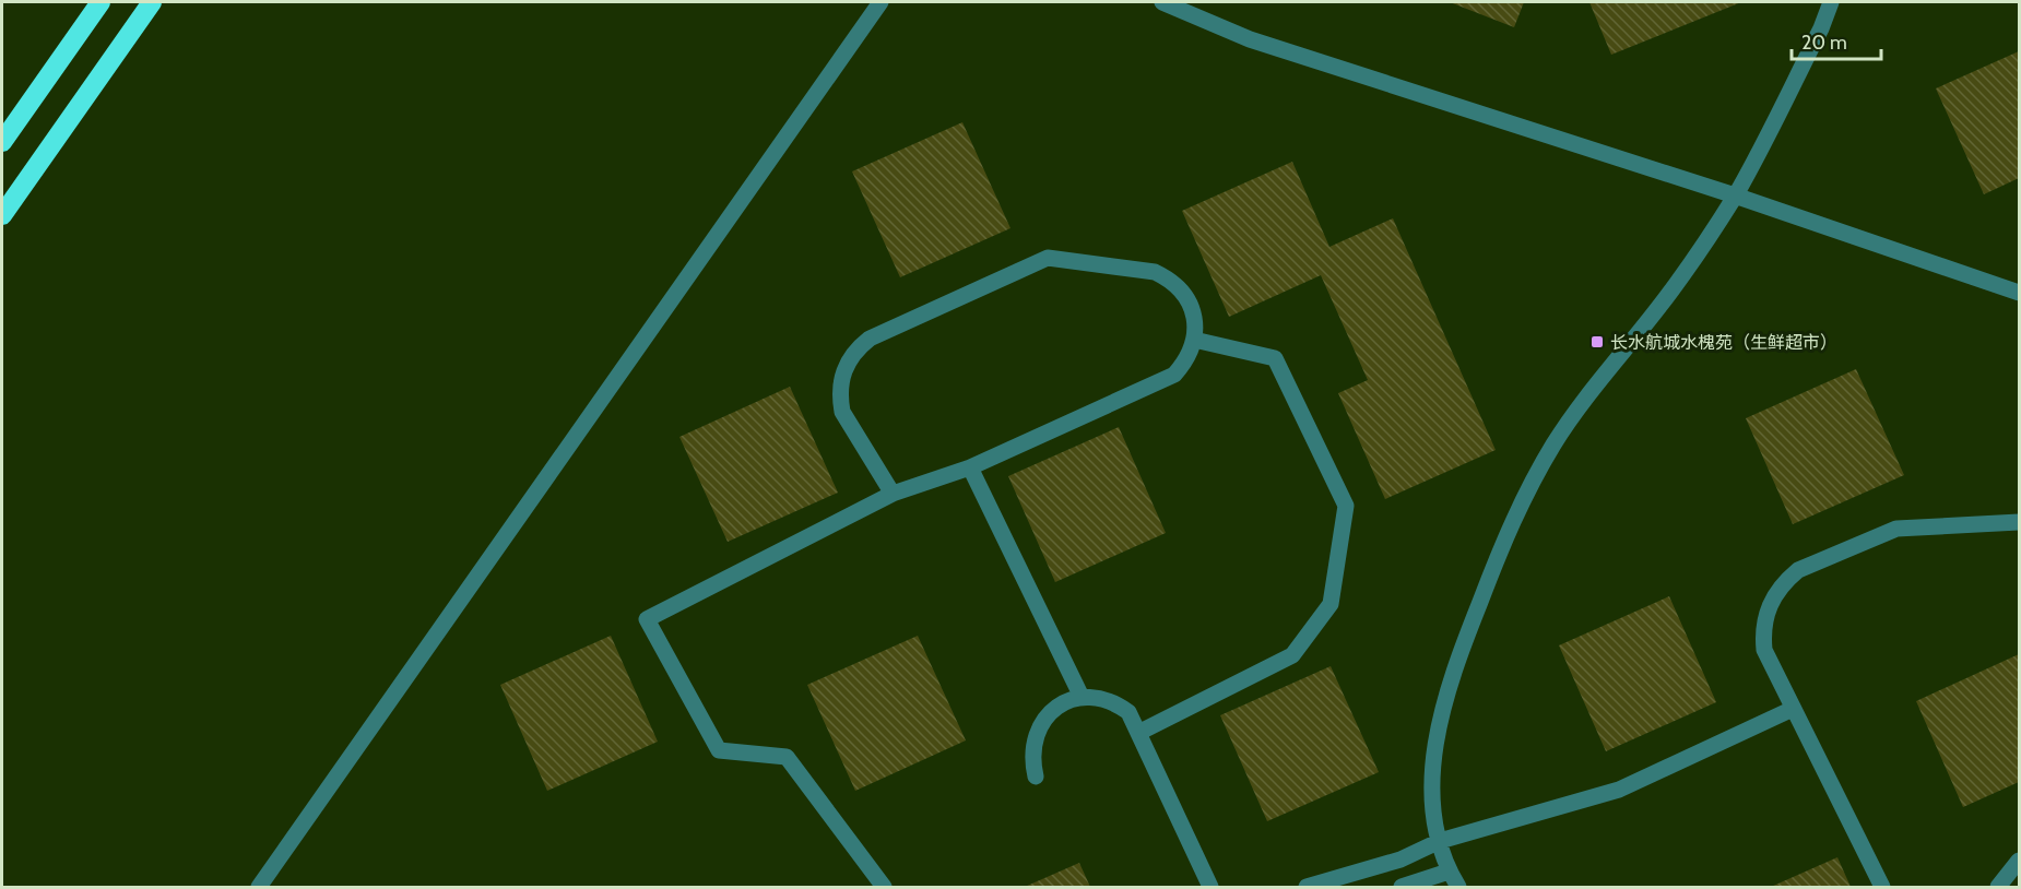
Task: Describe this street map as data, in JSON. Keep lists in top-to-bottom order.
{
  "places": {
    "transit": ["长水航城水槐苑（生鲜超市）"]
  },
  "scale_bar": "20 m"
}
